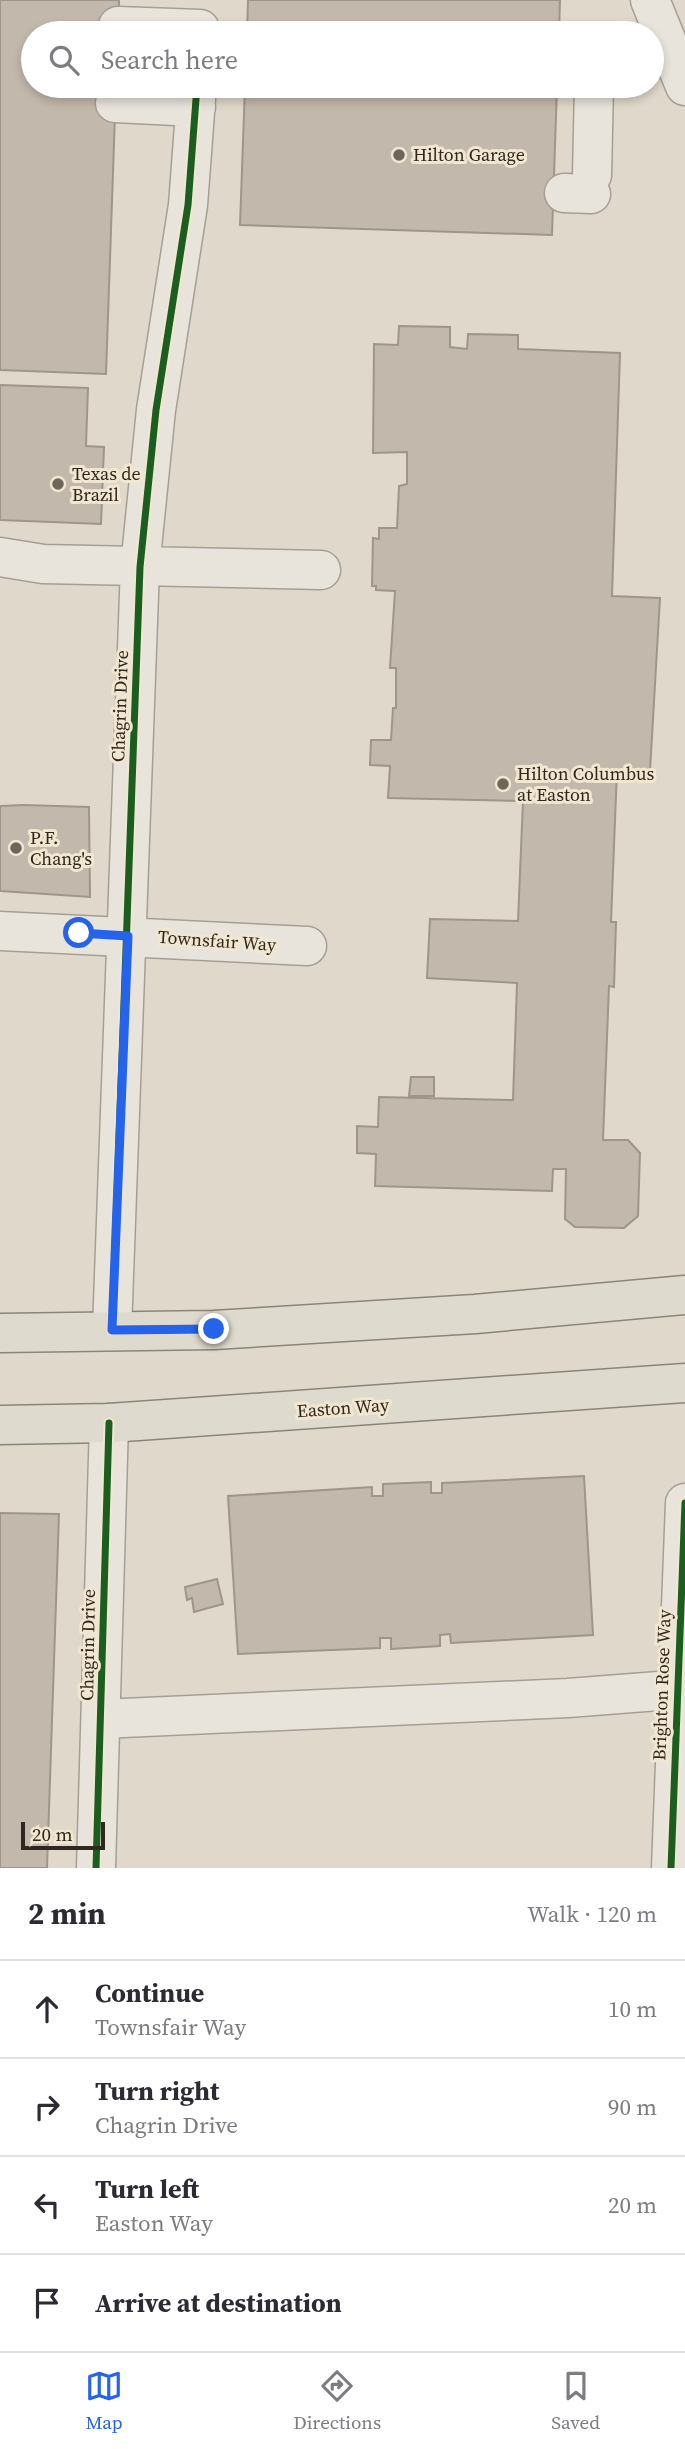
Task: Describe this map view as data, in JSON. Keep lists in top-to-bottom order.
{
  "streets": {
    "main road": ["Easton Way"],
    "street": ["Chagrin Drive", "Townsfair Way", "Brighton Rose Way"]
  },
  "crossings": [
    ["Chagrin Drive", "Townsfair Way"],
    ["Chagrin Drive", "Easton Way"]
  ],
  "places": [
    "Hilton Garage",
    "Texas de Brazil",
    "Hilton Columbus at Easton",
    "P.F. Chang's"
  ],
  "scale_bar": "20 m",
  "page": {
    "search": "Search here",
    "scale": "20 m",
    "heading": ["2 min", "Walk · 120 m"],
    "list": [
      ["Continue", "Townsfair Way", "10 m"],
      ["Turn right", "Chagrin Drive", "90 m"],
      ["Turn left", "Easton Way", "20 m"],
      "Arrive at destination"
    ],
    "nav": ["Map", "Directions", "Saved"]
  }
}
